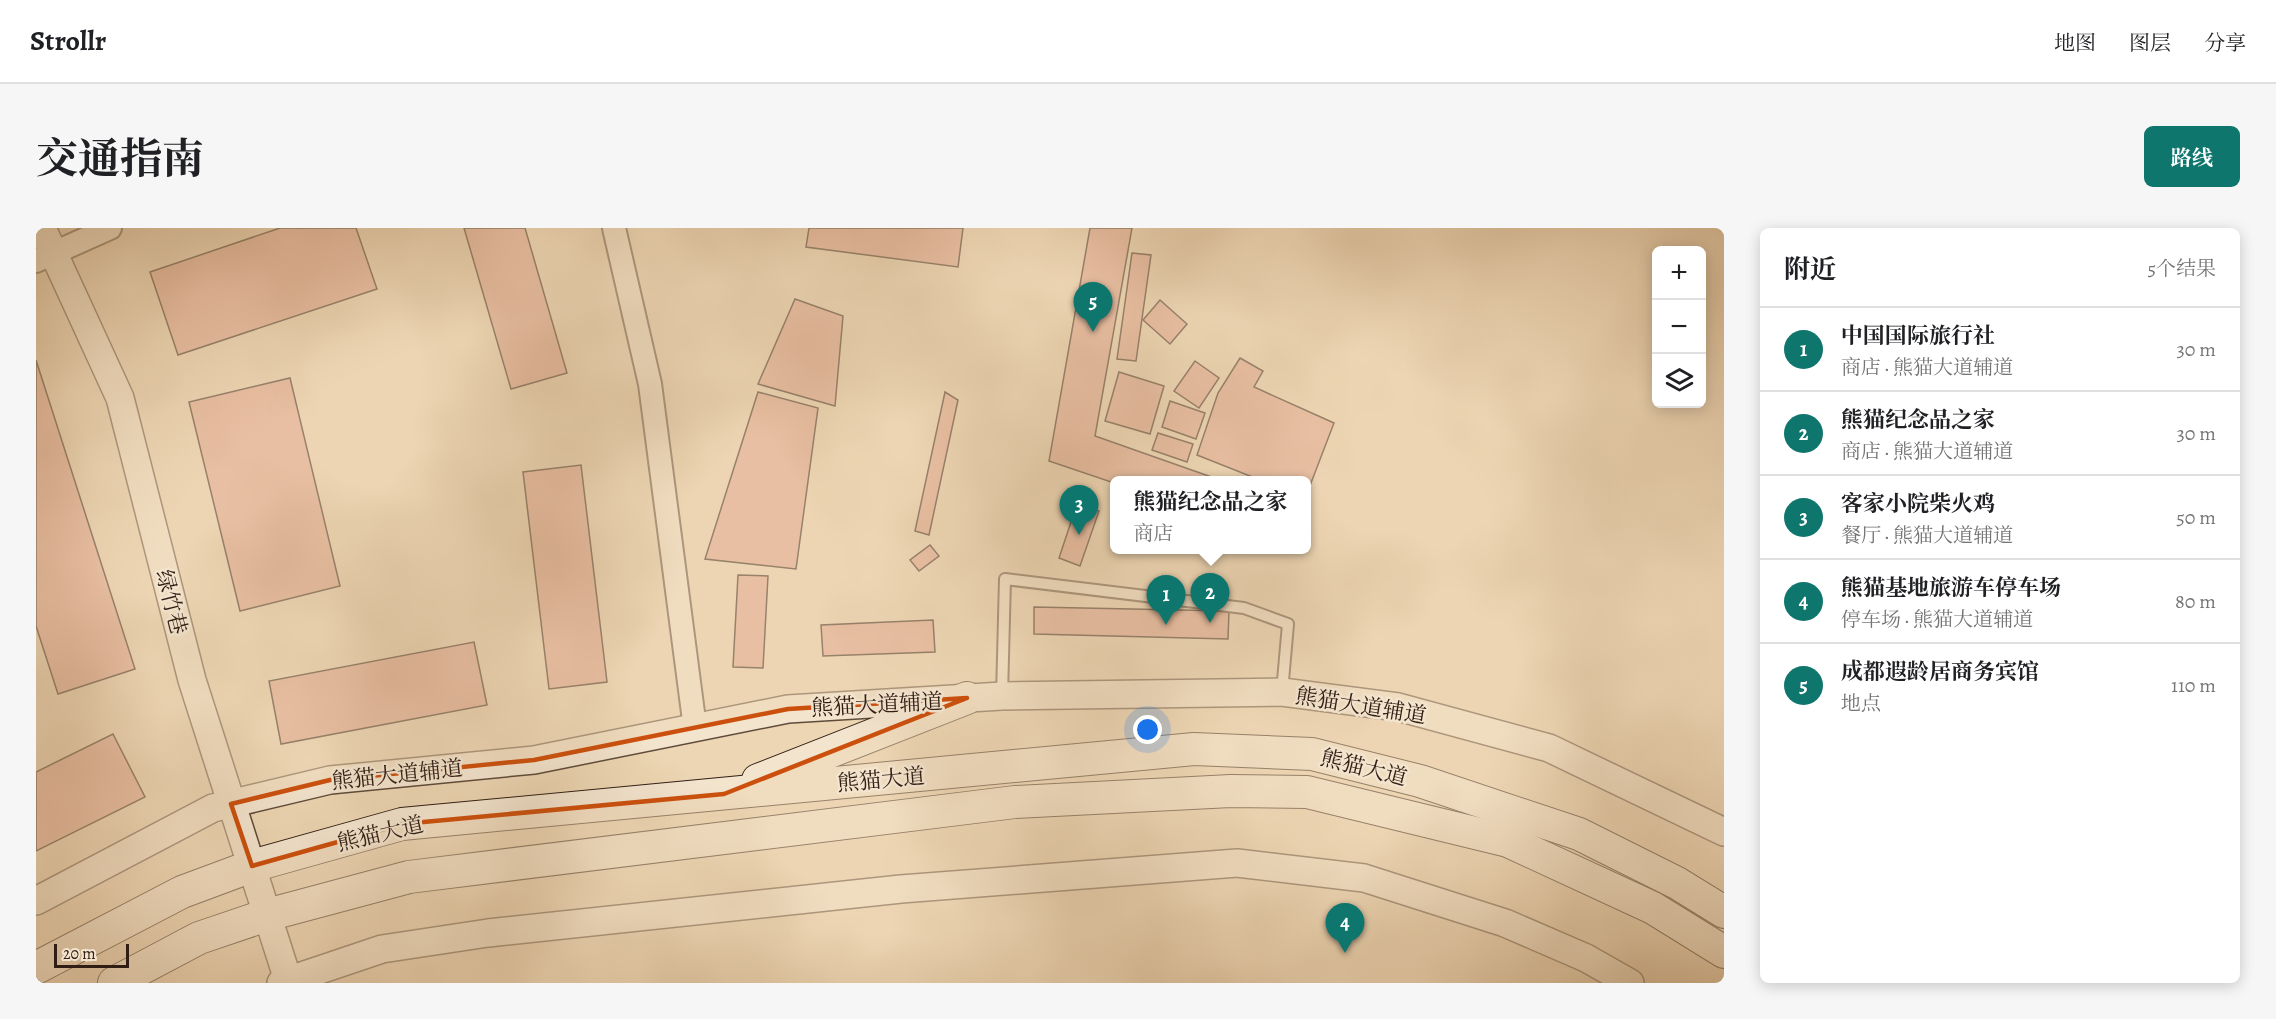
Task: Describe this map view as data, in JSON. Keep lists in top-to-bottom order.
{
  "streets": {
    "main road": ["熊猫大道"],
    "street": ["绿竹巷", "熊猫大道辅道"]
  },
  "crossings": [
    ["绿竹巷", "熊猫大道辅道"],
    ["绿竹巷", "熊猫大道"]
  ],
  "scale_bar": "20 m",
  "page": {
    "header": "Strollr",
    "nav": ["地图", "图层", "分享"],
    "title": "交通指南",
    "buttons": "路线",
    "heading": ["附近", "5个结果"],
    "map_buttons": ["+", "−"],
    "pins": [
      "5",
      "3",
      "2",
      "1",
      "4"
    ],
    "list": [
      {
        "mark": "1",
        "name": "中国国际旅行社",
        "note": "商店 · 熊猫大道辅道",
        "value": "30 m"
      },
      {
        "mark": "2",
        "name": "熊猫纪念品之家",
        "note": "商店 · 熊猫大道辅道",
        "value": "30 m"
      },
      {
        "mark": "3",
        "name": "客家小院柴火鸡",
        "note": "餐厅 · 熊猫大道辅道",
        "value": "50 m"
      },
      {
        "mark": "4",
        "name": "熊猫基地旅游车停车场",
        "note": "停车场 · 熊猫大道辅道",
        "value": "80 m"
      },
      {
        "mark": "5",
        "name": "成都遐龄居商务宾馆",
        "note": "地点",
        "value": "110 m"
      }
    ],
    "popup": ["熊猫纪念品之家", "商店"],
    "scale": "20 m"
  }
}
